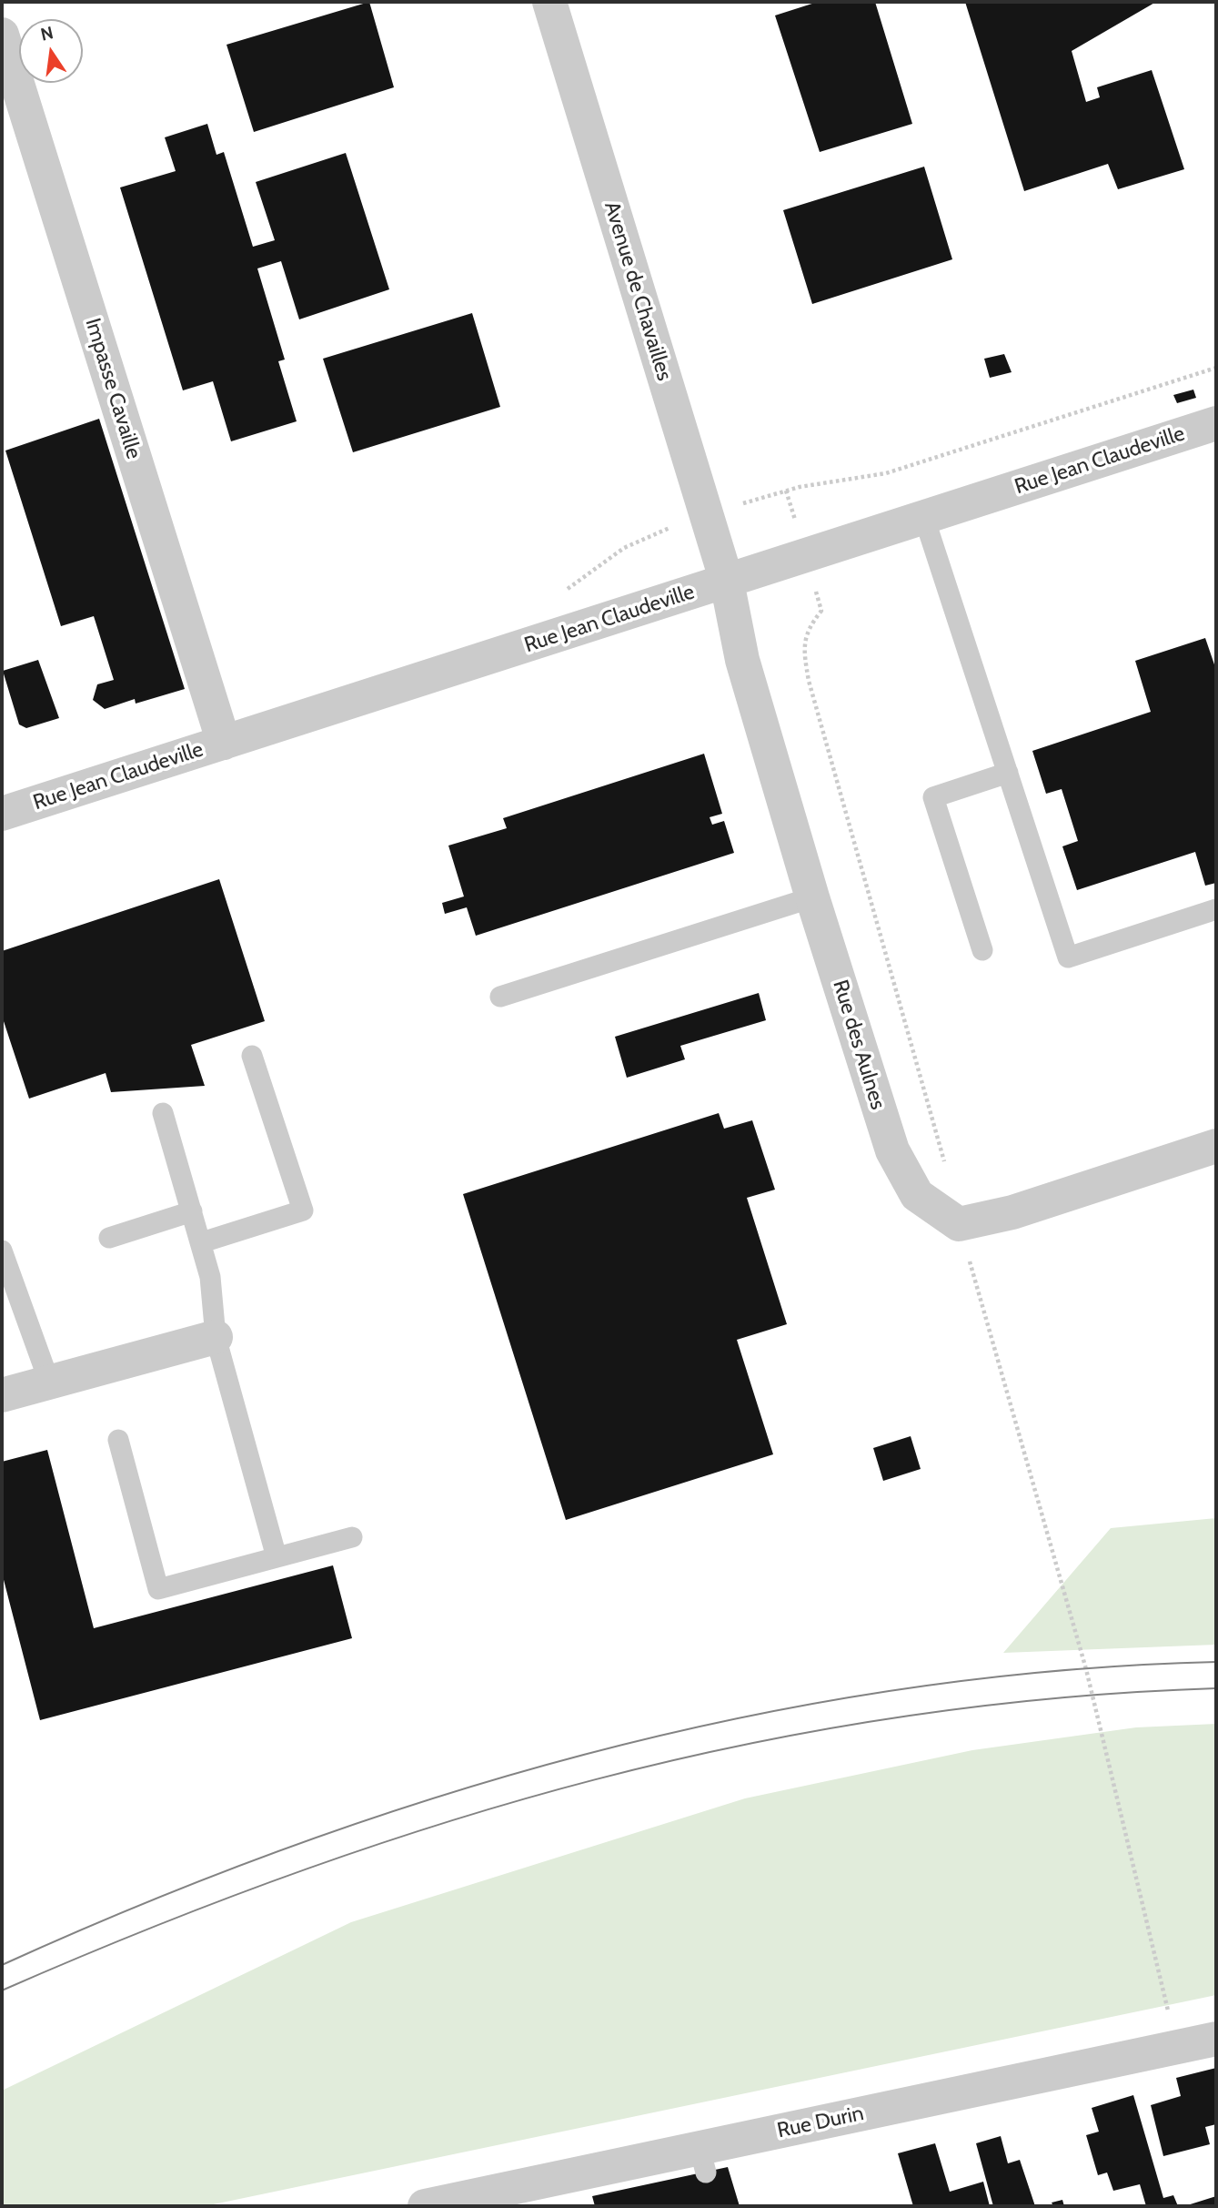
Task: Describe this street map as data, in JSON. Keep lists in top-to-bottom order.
{
  "streets": {
    "street": [
      "Avenue de Chavailles",
      "Impasse Cavaille",
      "Rue Jean Claudeville",
      "Rue des Aulnes",
      "Rue Durin"
    ]
  },
  "crossings": [
    ["Avenue de Chavailles", "Rue Jean Claudeville"],
    ["Avenue de Chavailles", "Rue des Aulnes"],
    ["Impasse Cavaille", "Rue Jean Claudeville"],
    ["Rue Jean Claudeville", "Rue des Aulnes"]
  ],
  "north": "top"
}
